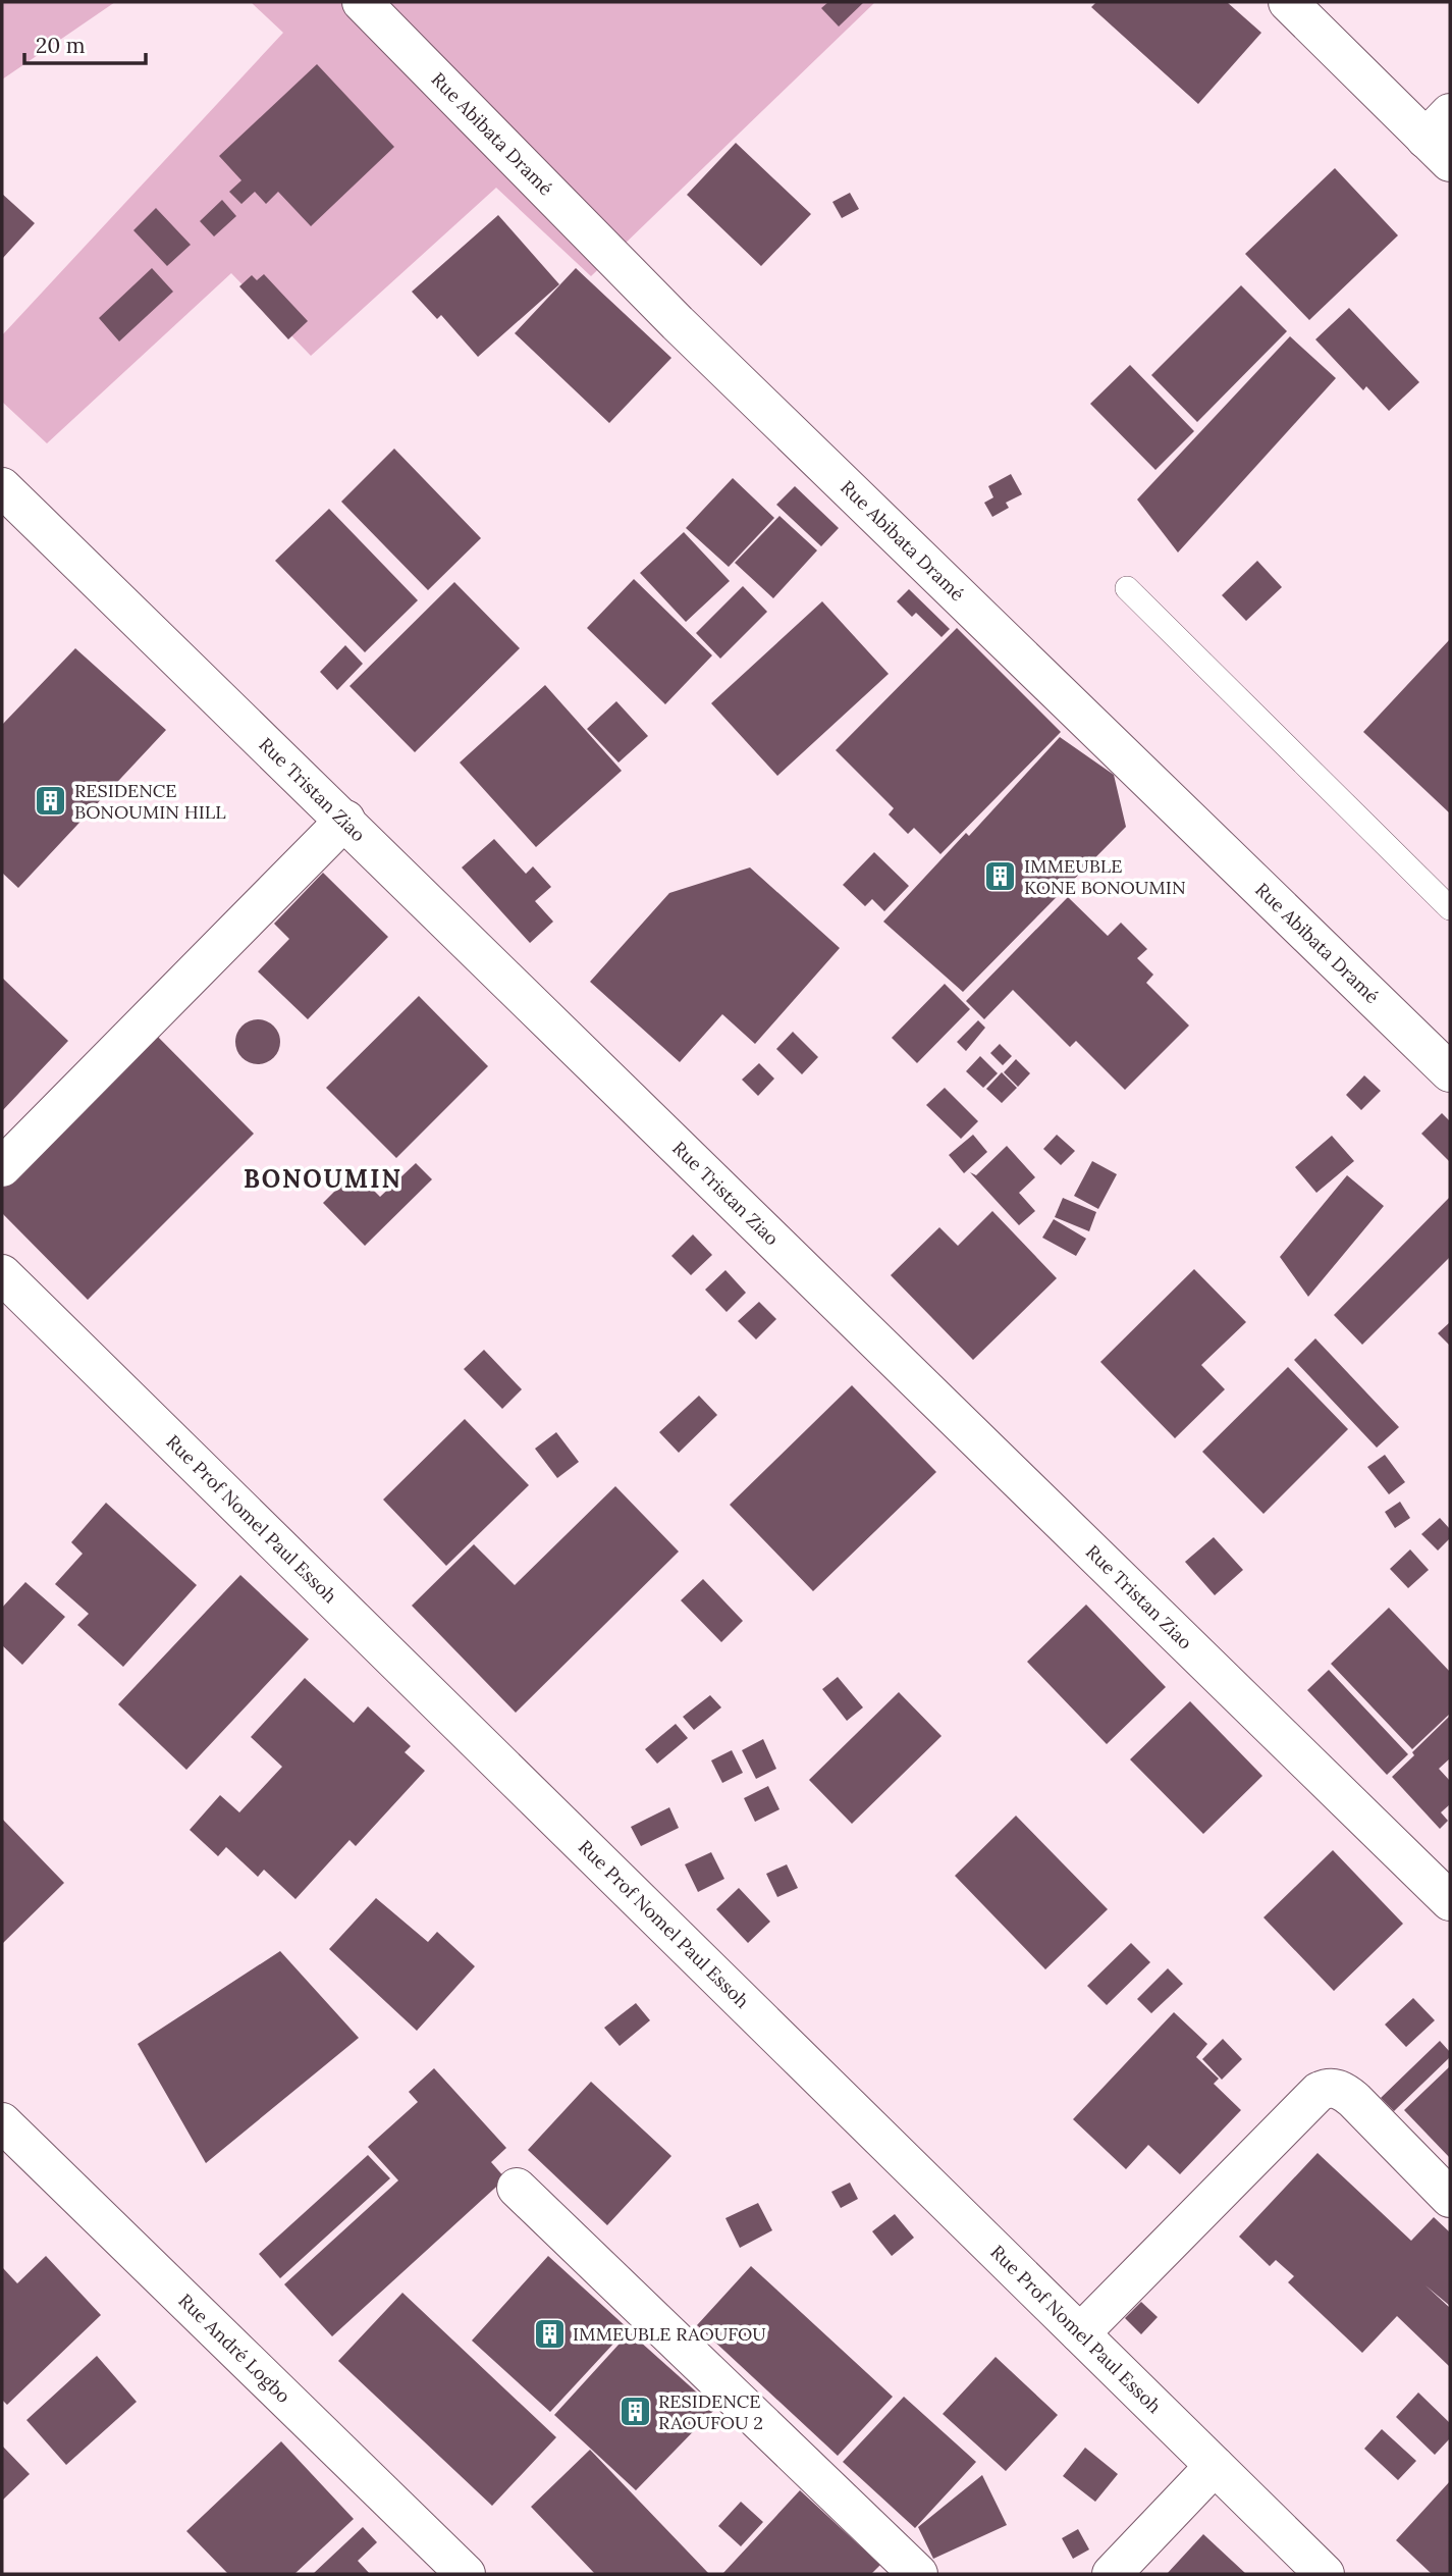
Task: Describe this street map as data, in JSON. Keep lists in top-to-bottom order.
{
  "streets": {
    "street": [
      "Rue Abibata Dramé",
      "Rue Tristan Ziao",
      "Rue Prof Nomel Paul Essoh",
      "Rue André Logbo"
    ]
  },
  "districts": ["BONOUMIN"],
  "places": {
    "building": [
      "RESIDENCE BONOUMIN HILL",
      "IMMEUBLE KONE BONOUMIN",
      "IMMEUBLE RAOUFOU",
      "RESIDENCE RAOUFOU 2"
    ]
  },
  "scale_bar": "20 m"
}
